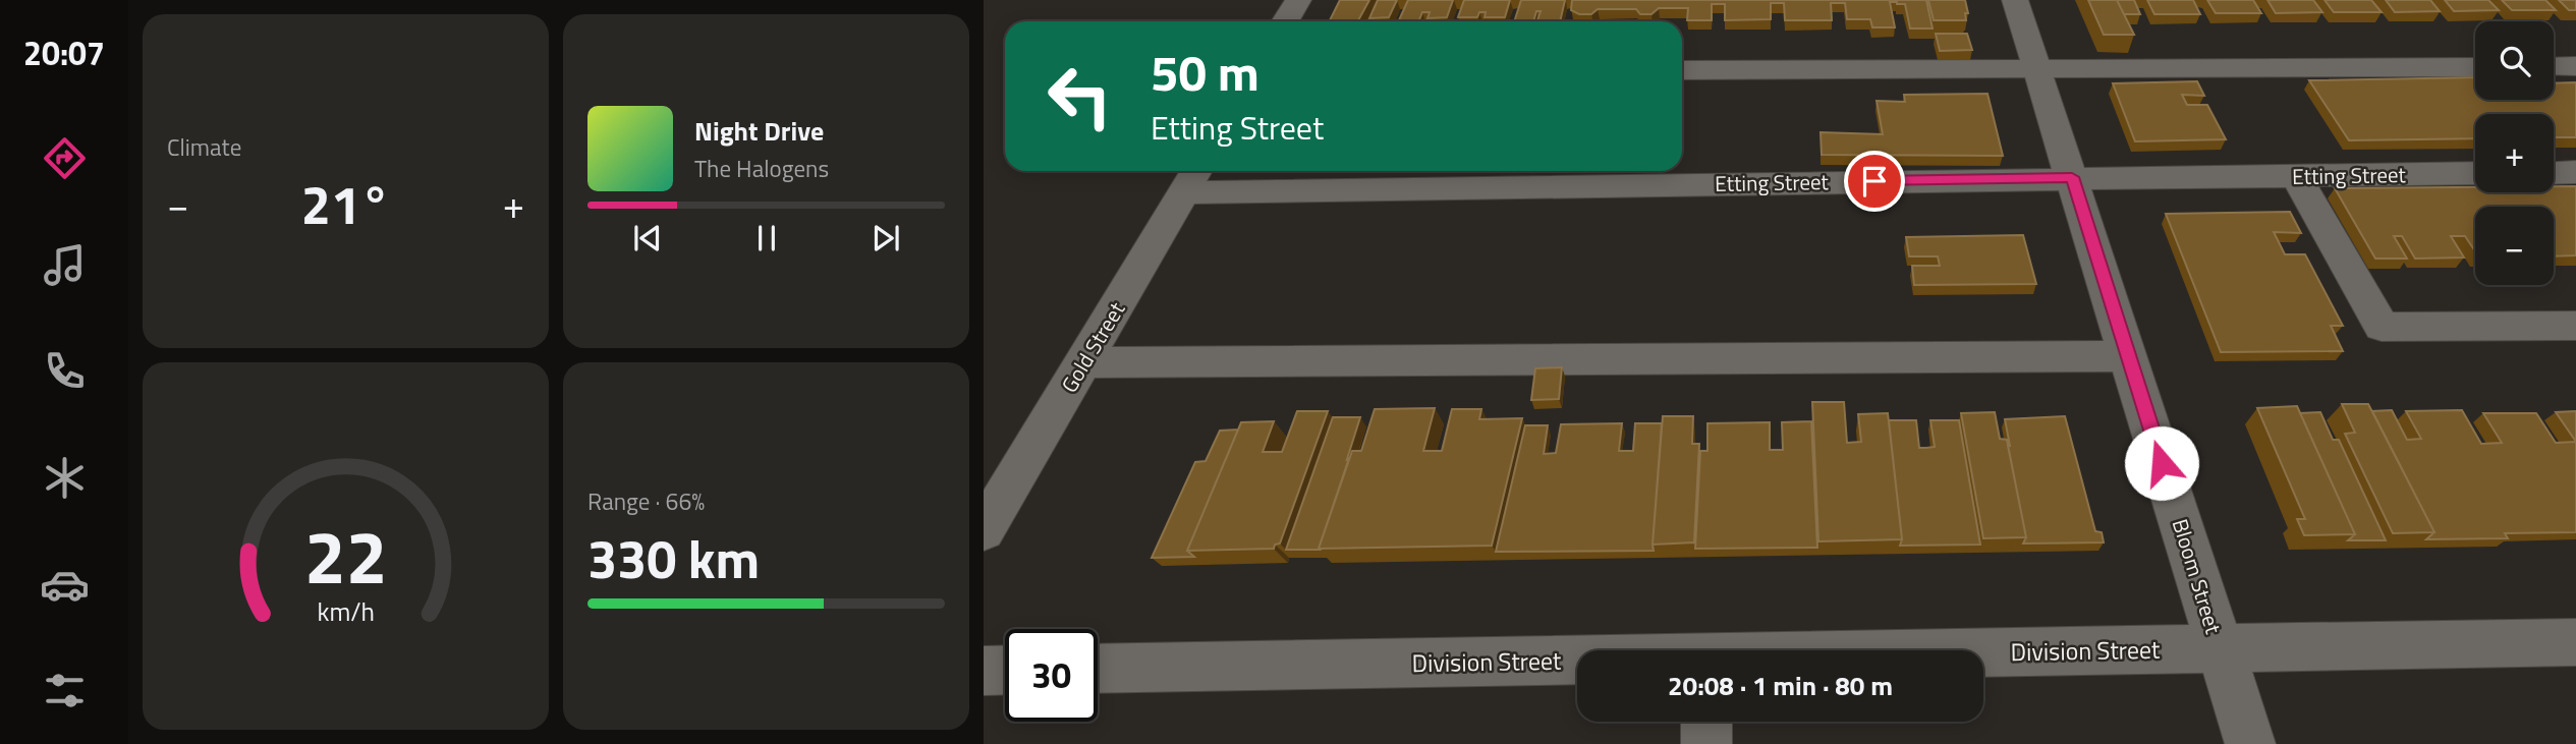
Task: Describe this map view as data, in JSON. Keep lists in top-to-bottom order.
{
  "streets": {
    "street": [
      "Etting Street",
      "Gold Street",
      "Bloom Street",
      "Division Street"
    ]
  },
  "crossings": [
    ["Etting Street", "Gold Street"],
    ["Etting Street", "Bloom Street"],
    ["Bloom Street", "Division Street"]
  ],
  "page": {
    "tabs": "20:07",
    "tile": [
      "Climate",
      ["Range · 66%", "330 km"]
    ],
    "map_buttons": ["+", "−"],
    "turn": ["50 m", "Etting Street"],
    "song": ["Night Drive", "The Halogens"],
    "heat": ["−", "21°", "+"],
    "limit": "30",
    "trip": "20:08 · 1 min · 80 m",
    "gauge": ["22", "km/h"]
  }
}
